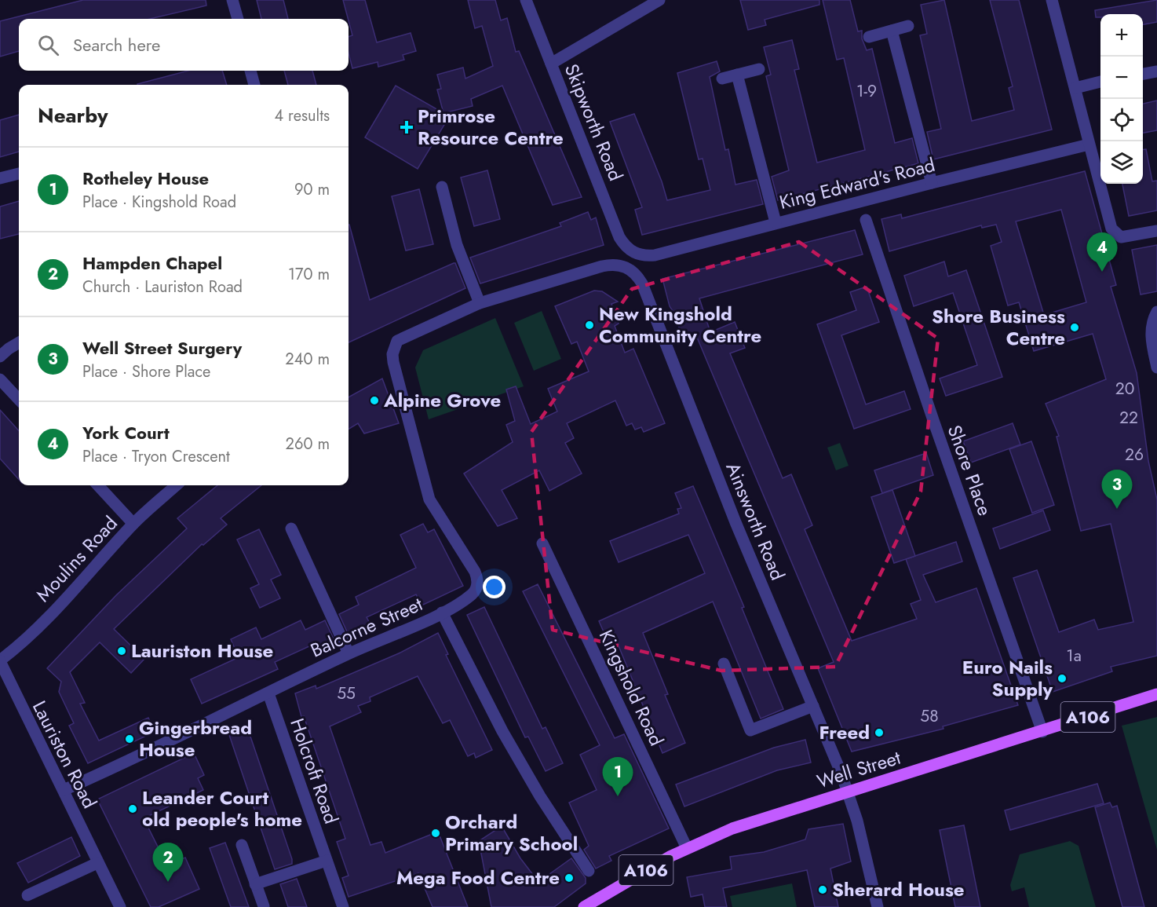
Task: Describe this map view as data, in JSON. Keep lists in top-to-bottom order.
{
  "streets": {
    "main road": ["A106", "Well Street"],
    "street": [
      "Skipworth Road",
      "King Edward's Road",
      "Shore Place",
      "Ainsworth Road",
      "Moulins Road",
      "Balcorne Street",
      "Kingshold Road",
      "Lauriston Road",
      "Holcroft Road"
    ]
  },
  "crossings": [
    ["Skipworth Road", "King Edward's Road"],
    ["Shore Place", "Well Street"],
    ["Ainsworth Road", "Well Street"],
    ["Moulins Road", "Lauriston Road"],
    ["Balcorne Street", "Lauriston Road"],
    ["Balcorne Street", "Holcroft Road"],
    ["Kingshold Road", "Well Street"]
  ],
  "places": {
    "health": ["Primrose Resource Centre"],
    "other": [
      "New Kingshold Community Centre",
      "Shore Business Centre",
      "Alpine Grove",
      "Lauriston House",
      "Euro Nails Supply",
      "Freed",
      "Gingerbread House",
      "Leander Court old people's home",
      "Orchard Primary School",
      "Mega Food Centre",
      "Sherard House"
    ]
  },
  "house_numbers": [
    "1-9",
    "20",
    "22",
    "26",
    "1a",
    "55",
    "58"
  ],
  "page": {
    "map_buttons": ["+", "−"],
    "search": "Search here",
    "heading": ["Nearby", "4 results"],
    "list": [
      {
        "mark": "1",
        "name": "Rotheley House",
        "note": "Place · Kingshold Road",
        "value": "90 m"
      },
      {
        "mark": "2",
        "name": "Hampden Chapel",
        "note": "Church · Lauriston Road",
        "value": "170 m"
      },
      {
        "mark": "3",
        "name": "Well Street Surgery",
        "note": "Place · Shore Place",
        "value": "240 m"
      },
      {
        "mark": "4",
        "name": "York Court",
        "note": "Place · Tryon Crescent",
        "value": "260 m"
      }
    ],
    "pins": [
      "4",
      "3",
      "1",
      "2"
    ]
  }
}
